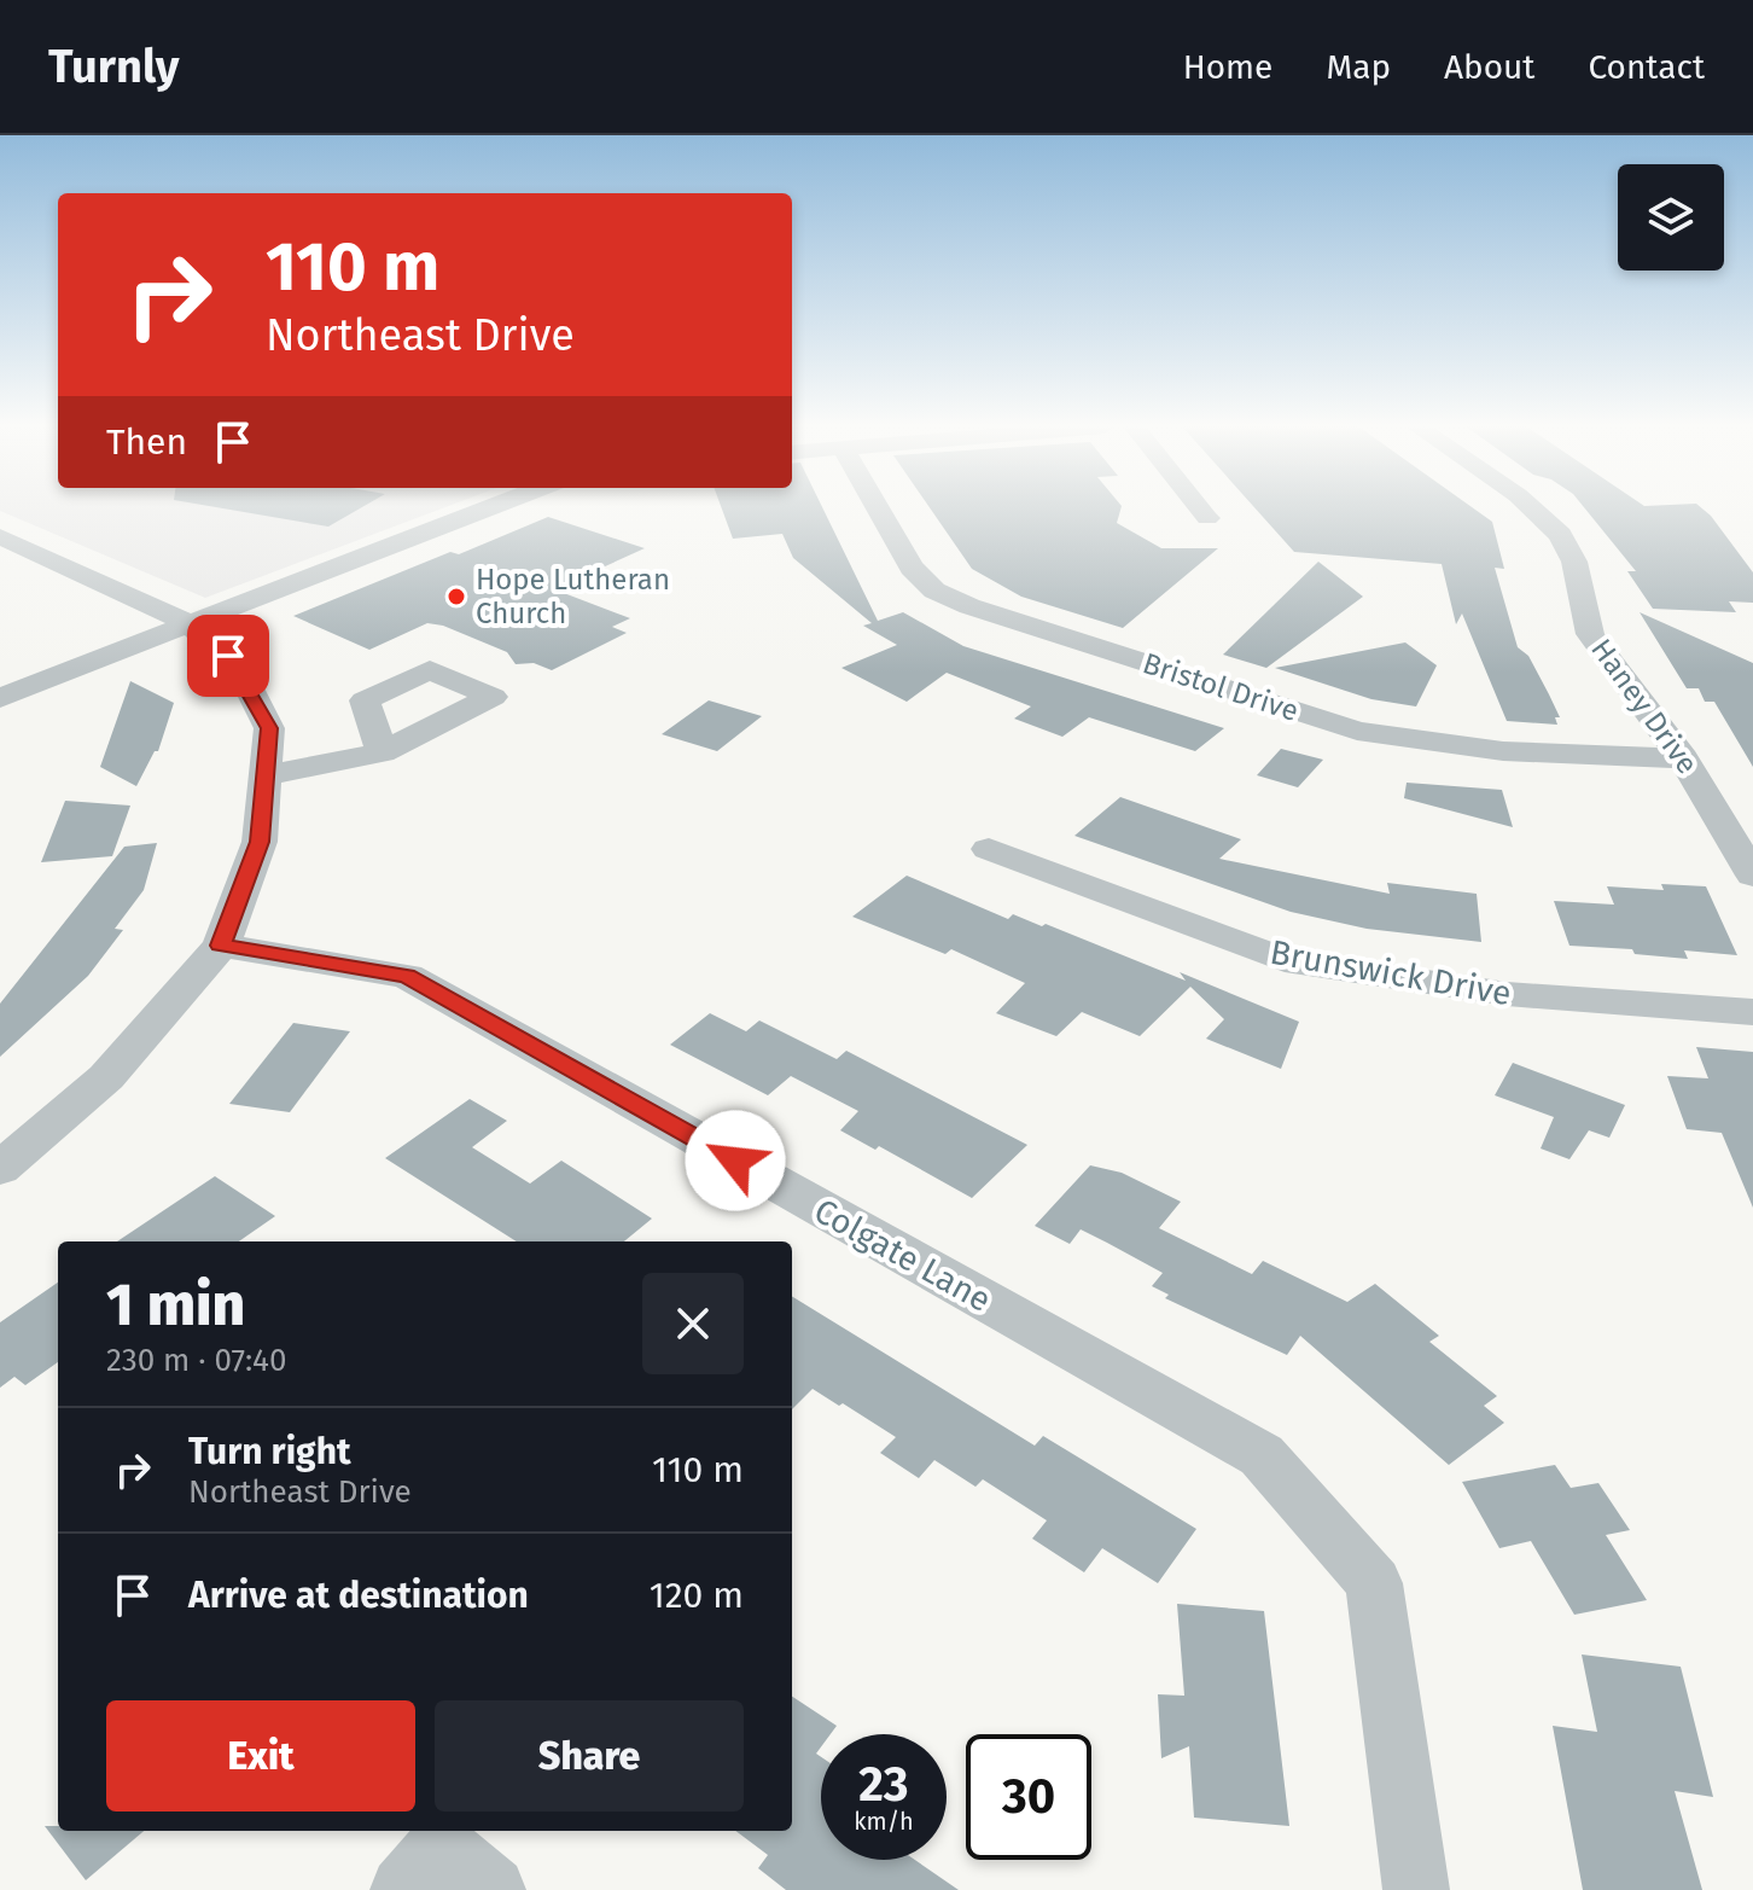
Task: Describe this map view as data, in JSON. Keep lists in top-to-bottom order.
{
  "streets": {
    "street": [
      "Bristol Drive",
      "Haney Drive",
      "Brunswick Drive",
      "Colgate Lane"
    ]
  },
  "crossings": [
    ["Bristol Drive", "Haney Drive"]
  ],
  "places": ["Hope Lutheran Church"],
  "page": {
    "header": "Turnly",
    "nav": [
      "Home",
      "Map",
      "About",
      "Contact"
    ],
    "turn": ["110 m", "Northeast Drive"],
    "then": "Then",
    "heading": ["1 min", "230 m · 07:40"],
    "list": [
      {
        "name": "Turn right",
        "note": "Northeast Drive",
        "value": "110 m"
      },
      {
        "name": "Arrive at destination",
        "value": "120 m"
      }
    ],
    "buttons": ["Exit", "Share"],
    "speed": "23 km/h",
    "limit": "30"
  }
}
